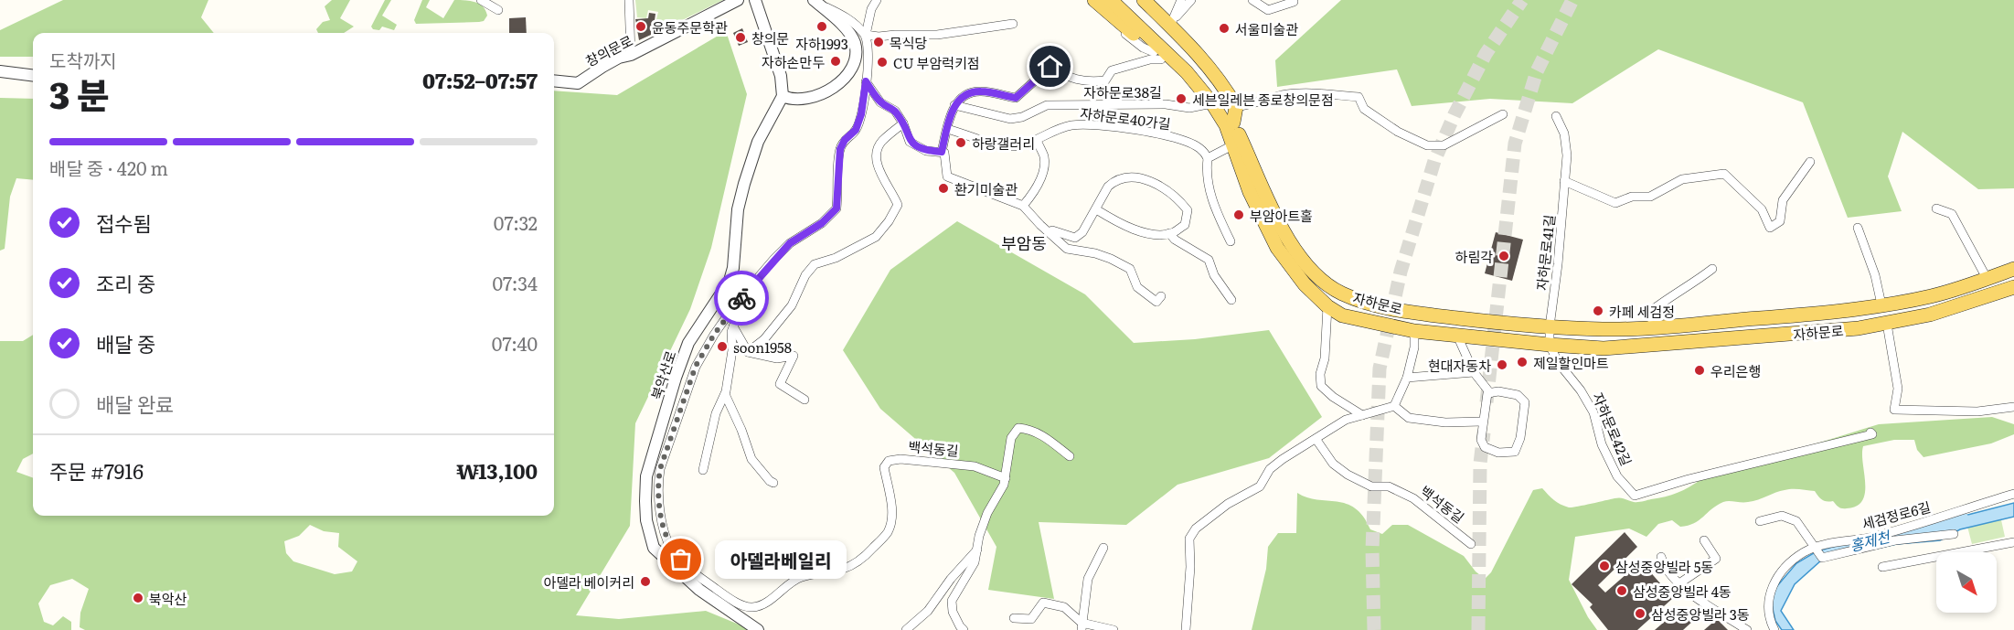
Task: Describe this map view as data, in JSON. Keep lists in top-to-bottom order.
{
  "streets": {
    "main road": ["자하문로"],
    "street": [
      "창의문로",
      "자하문로38길",
      "자하문로40가길",
      "자하문로41길",
      "북악산로",
      "자하문로42길",
      "백석동길",
      "세검정로6길"
    ]
  },
  "crossings": [
    ["자하문로38길", "자하문로"],
    ["자하문로41길", "자하문로"],
    ["자하문로41길", "자하문로42길"],
    ["자하문로", "자하문로42길"]
  ],
  "districts": ["부암동"],
  "water": ["홍제천"],
  "places": [
    "윤동주문학관",
    "자하1993",
    "서울미술관",
    "창의문",
    "목식당",
    "자하손만두",
    "CU 부암럭키점",
    "세븐일레븐 종로창의문점",
    "하랑갤러리",
    "환기미술관",
    "부암아트홀",
    "하림각",
    "카페 세검정",
    "soon1958",
    "제일할인마트",
    "현대자동차",
    "우리은행",
    "아델라베일리",
    "삼성중앙빌라 5동",
    "아델라 베이커리",
    "삼성중앙빌라 4동",
    "북악산",
    "삼성중앙빌라 3동"
  ],
  "north": "bottom right",
  "page": {
    "heading": ["3 분", "도착까지", "07:52–07:57"],
    "panel": ["주문 #7916", "₩13,100"],
    "bar": "배달 중 · 420 m",
    "list": [
      ["접수됨", "07:32"],
      ["조리 중", "07:34"],
      ["배달 중", "07:40"],
      "배달 완료"
    ],
    "bubble": "아델라베일리"
  }
}
